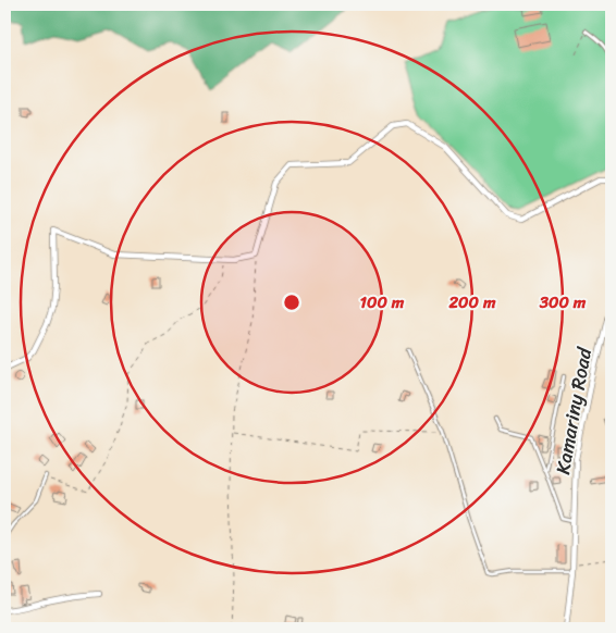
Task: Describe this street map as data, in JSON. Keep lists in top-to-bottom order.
{
  "streets": {
    "street": ["Kamariny Road"]
  },
  "rings": ["100 m", "200 m", "300 m"]
}
